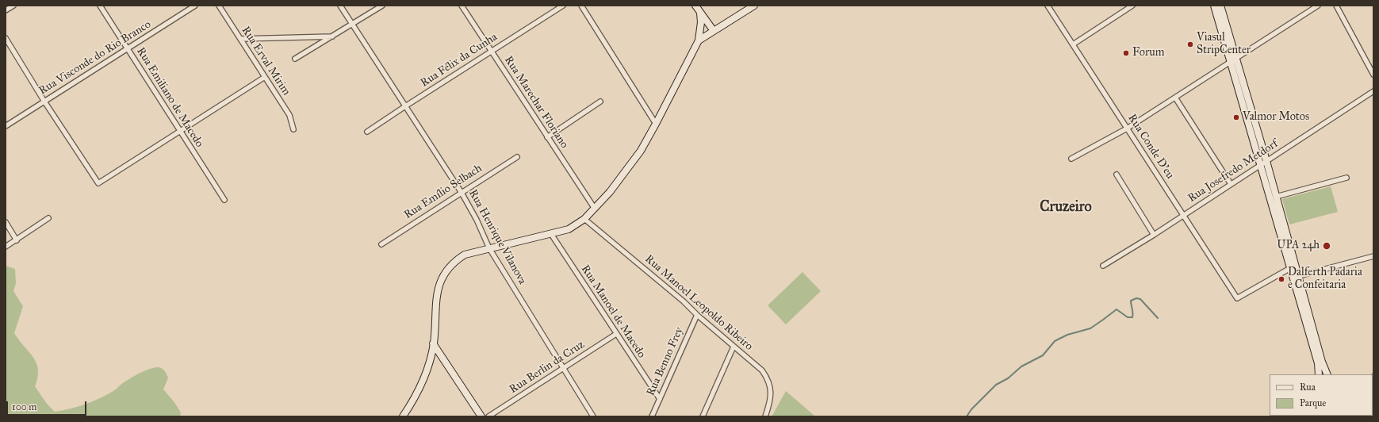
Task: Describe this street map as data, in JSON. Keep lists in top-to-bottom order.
{
  "streets": {
    "street": [
      "Rua Visconde do Rio Branco",
      "Rua Félix da Cunha",
      "Rua Erval Mirim",
      "Rua Emiliano de Macedo",
      "Rua Marechar Floriano",
      "Rua Conde D'eu",
      "Rua Josefredo Metdorf",
      "Rua Emílio Selbach",
      "Rua Henrique Vilanova",
      "Rua Manoel Leopoldo Ribeiro",
      "Rua Manoel de Macedo",
      "Rua Benno Frey",
      "Rua Berlin da Cruz"
    ]
  },
  "crossings": [
    ["Rua Visconde do Rio Branco", "Rua Emiliano de Macedo"],
    ["Rua Félix da Cunha", "Rua Marechar Floriano"],
    ["Rua Félix da Cunha", "Rua Henrique Vilanova"],
    ["Rua Conde D'eu", "Rua Josefredo Metdorf"],
    ["Rua Emílio Selbach", "Rua Henrique Vilanova"],
    ["Rua Henrique Vilanova", "Rua Berlin da Cruz"],
    ["Rua Manoel Leopoldo Ribeiro", "Rua Benno Frey"],
    ["Rua Manoel de Macedo", "Rua Benno Frey"],
    ["Rua Manoel de Macedo", "Rua Berlin da Cruz"]
  ],
  "districts": ["Cruzeiro"],
  "places": [
    "Viasul StripCenter",
    "Forum",
    "Valmor Motos",
    "UPA 24h",
    "Dalferth Padaria e Confeitaria"
  ],
  "legend": ["Rua", "Parque"],
  "scale_bar": "100 m"
}
